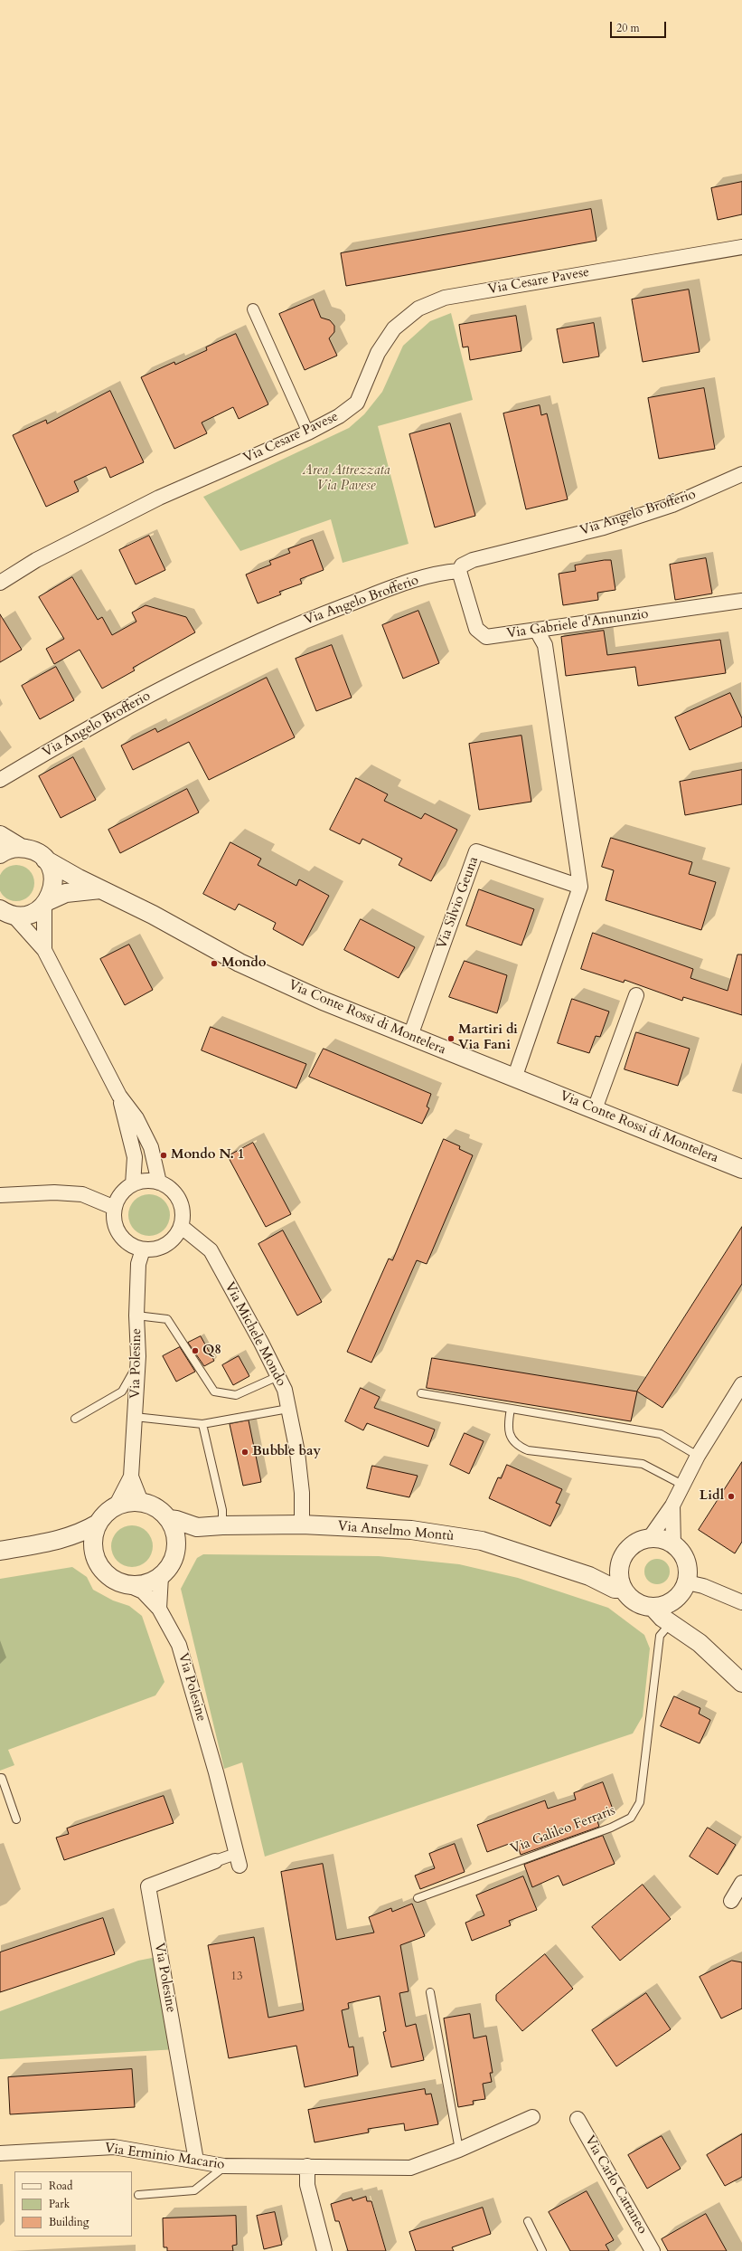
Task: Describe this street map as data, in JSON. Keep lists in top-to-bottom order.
{
  "streets": {
    "street": [
      "Via Cesare Pavese",
      "Via Angelo Brofferio",
      "Via Gabriele d'Annunzio",
      "Via Silvio Geuna",
      "Via Conte Rossi di Montelera",
      "Via Michele Mondo",
      "Via Polesine",
      "Via Anselmo Montù",
      "Via Erminio Macario",
      "Via Carlo Cattaneo"
    ],
    "lane": ["Via Galileo Ferraris"]
  },
  "crossings": [
    ["Via Angelo Brofferio", "Via Gabriele d'Annunzio"],
    ["Via Silvio Geuna", "Via Conte Rossi di Montelera"],
    ["Via Michele Mondo", "Via Polesine"],
    ["Via Michele Mondo", "Via Anselmo Montù"],
    ["Via Polesine", "Via Anselmo Montù"],
    ["Via Polesine", "Via Erminio Macario"]
  ],
  "parks": ["Area Attrezzata Via Pavese"],
  "places": [
    "Mondo",
    "Martiri di Via Fani",
    "Mondo N. 1",
    "Q8",
    "Bubble bay",
    "Lidl"
  ],
  "house_numbers": ["13"],
  "legend": ["Road", "Park", "Building"],
  "scale_bar": "20 m"
}
